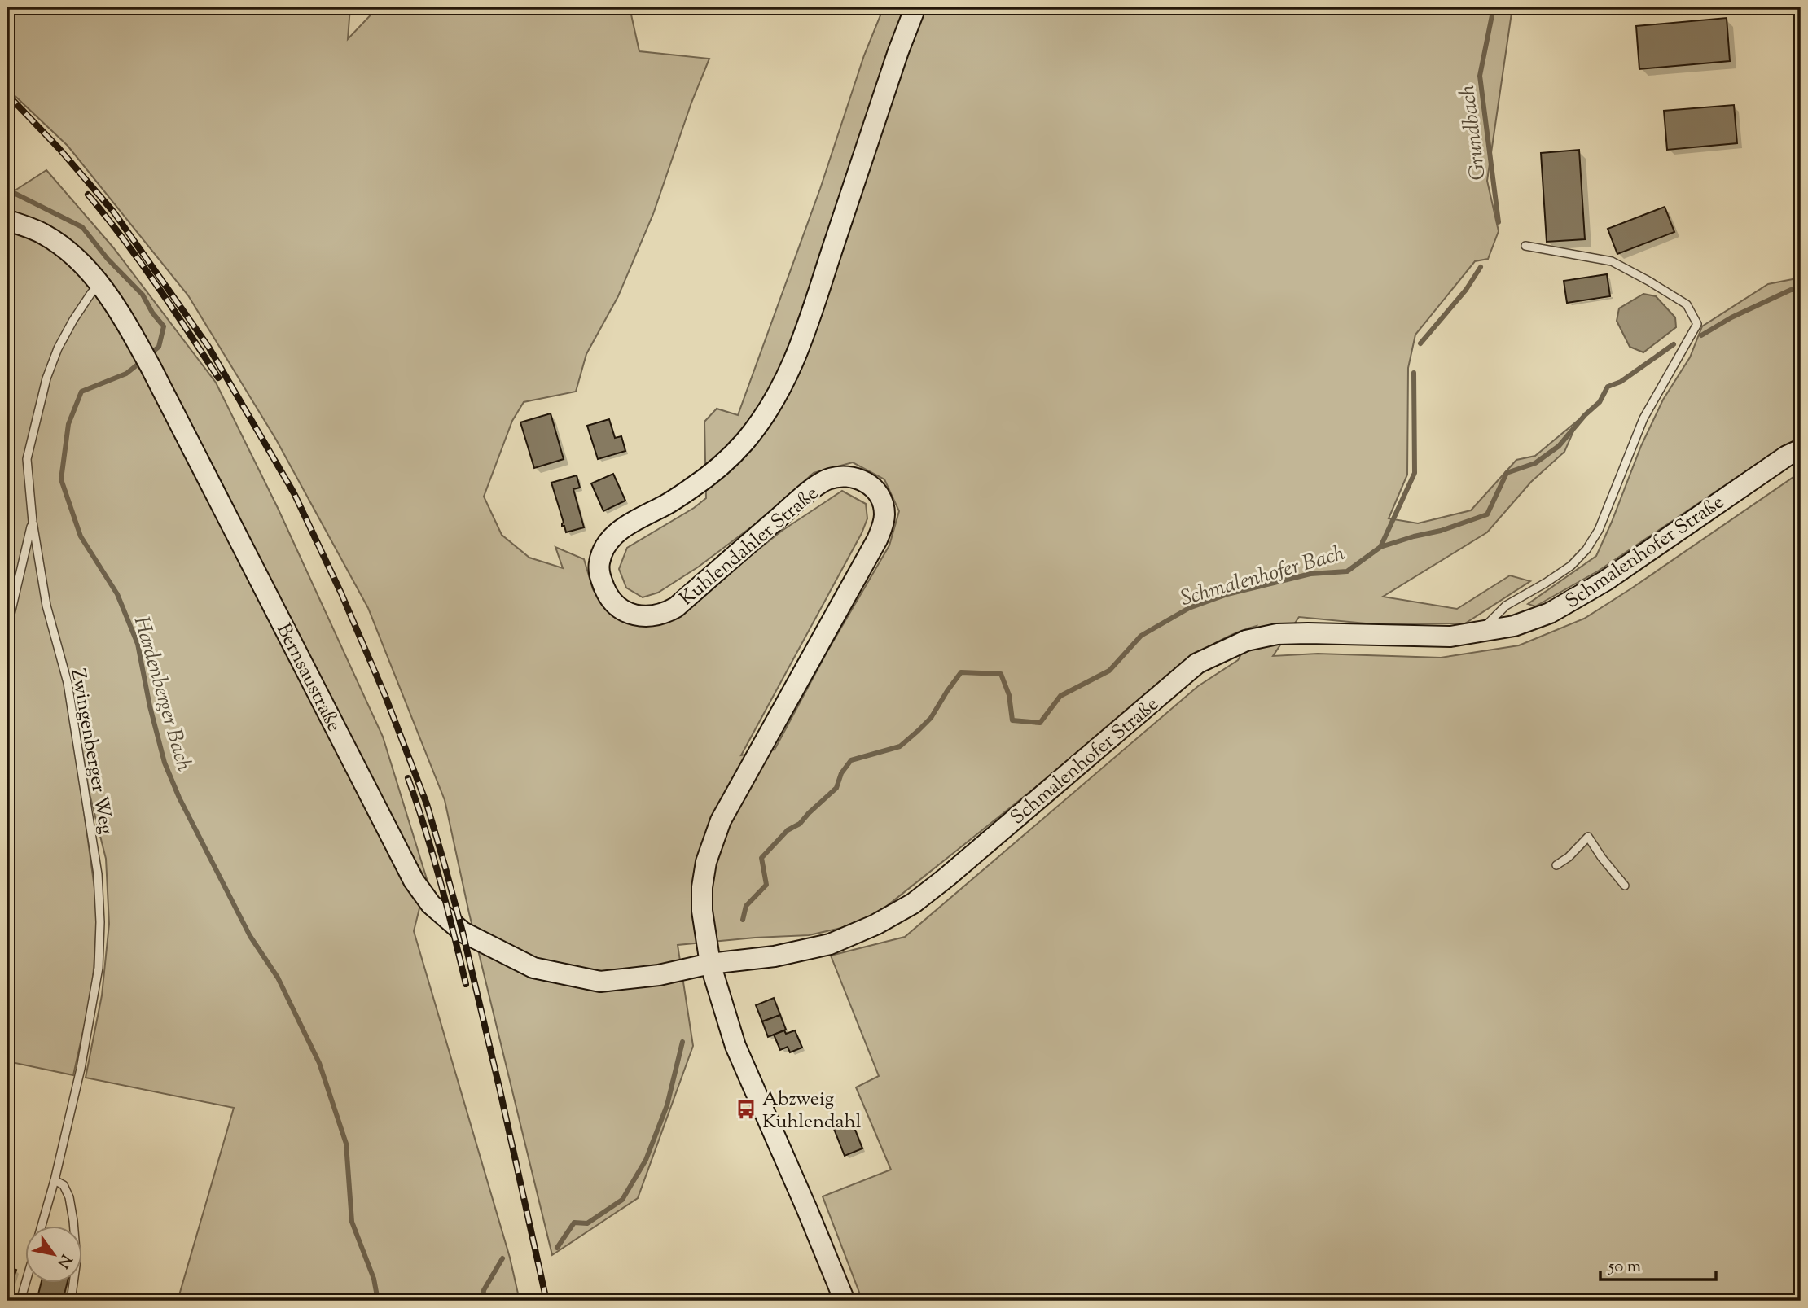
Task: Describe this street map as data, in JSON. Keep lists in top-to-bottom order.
{
  "streets": {
    "main road": ["Kuhlendahler Straße", "Schmalenhofer Straße", "Bernsaustraße"],
    "lane": ["Zwingenberger Weg"]
  },
  "crossings": [
    ["Kuhlendahler Straße", "Schmalenhofer Straße"],
    ["Kuhlendahler Straße", "Bernsaustraße"],
    ["Schmalenhofer Straße", "Bernsaustraße"],
    ["Bernsaustraße", "Zwingenberger Weg"]
  ],
  "water": ["Grundbach", "Schmalenhofer Bach", "Hardenberger Bach"],
  "places": {
    "bus stop": ["Abzweig Kuhlendahl"]
  },
  "scale_bar": "50 m",
  "north": "bottom right"
}
